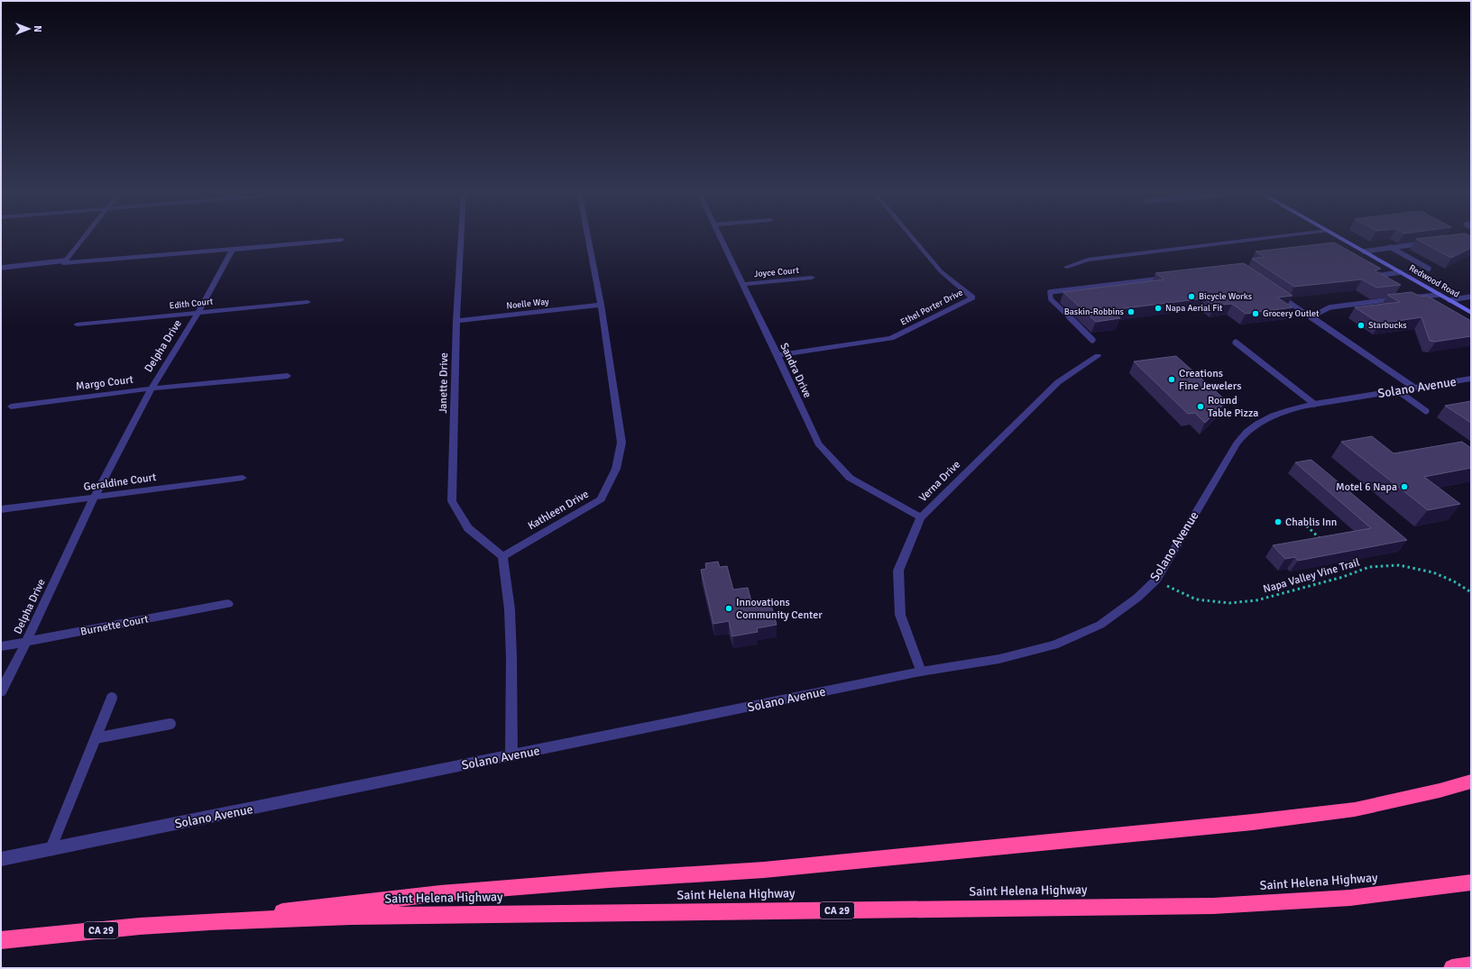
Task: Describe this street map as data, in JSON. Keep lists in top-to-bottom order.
{
  "streets": {
    "highway": ["Saint Helena Highway", "CA 29"],
    "main road": ["Redwood Road"],
    "street": [
      "Joyce Court",
      "Edith Court",
      "Noelle Way",
      "Ethel Porter Drive",
      "Delpha Drive",
      "Sandra Drive",
      "Margo Court",
      "Janette Drive",
      "Solano Avenue",
      "Verna Drive",
      "Geraldine Court",
      "Kathleen Drive",
      "Burnette Court"
    ],
    "path": ["Napa Valley Vine Trail"]
  },
  "crossings": [
    ["Joyce Court", "Sandra Drive"],
    ["Edith Court", "Delpha Drive"],
    ["Noelle Way", "Janette Drive"],
    ["Noelle Way", "Kathleen Drive"],
    ["Ethel Porter Drive", "Sandra Drive"],
    ["Delpha Drive", "Margo Court"],
    ["Delpha Drive", "Geraldine Court"],
    ["Delpha Drive", "Burnette Court"],
    ["Sandra Drive", "Verna Drive"],
    ["Janette Drive", "Kathleen Drive"],
    ["Solano Avenue", "Verna Drive"],
    ["Solano Avenue", "Napa Valley Vine Trail"]
  ],
  "places": [
    "Bicycle Works",
    "Napa Aerial Fit",
    "Baskin-Robbins",
    "Grocery Outlet",
    "Starbucks",
    "Creations Fine Jewelers",
    "Round Table Pizza",
    "Motel 6 Napa",
    "Chablis Inn",
    "Innovations Community Center"
  ],
  "north": "right"
}
